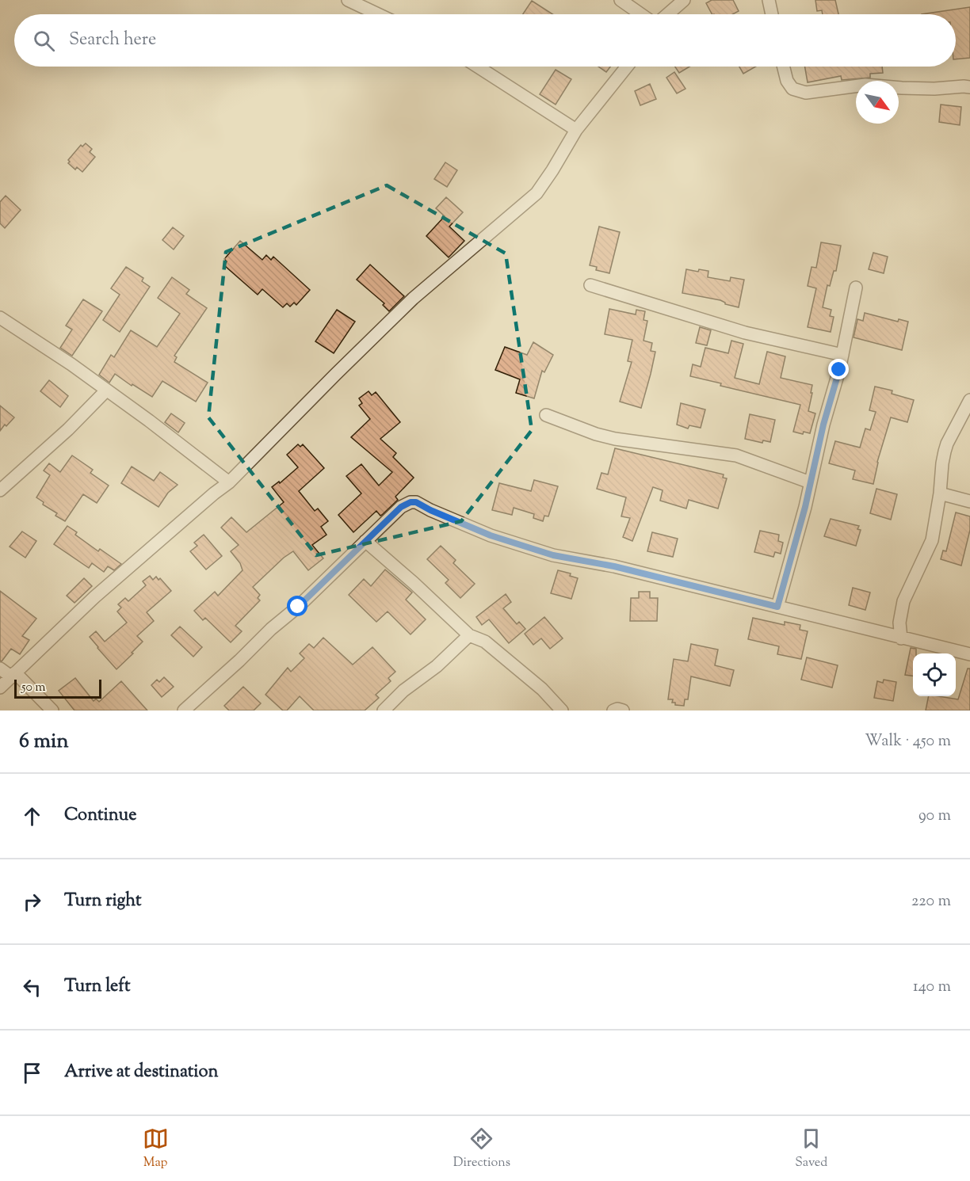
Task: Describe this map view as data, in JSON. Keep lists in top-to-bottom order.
{
  "scale_bar": "50 m",
  "north": "bottom right",
  "page": {
    "search": "Search here",
    "scale": "50 m",
    "heading": ["6 min", "Walk · 450 m"],
    "list": [
      ["Continue", "90 m"],
      ["Turn right", "220 m"],
      ["Turn left", "140 m"],
      "Arrive at destination"
    ],
    "nav": ["Map", "Directions", "Saved"]
  }
}
